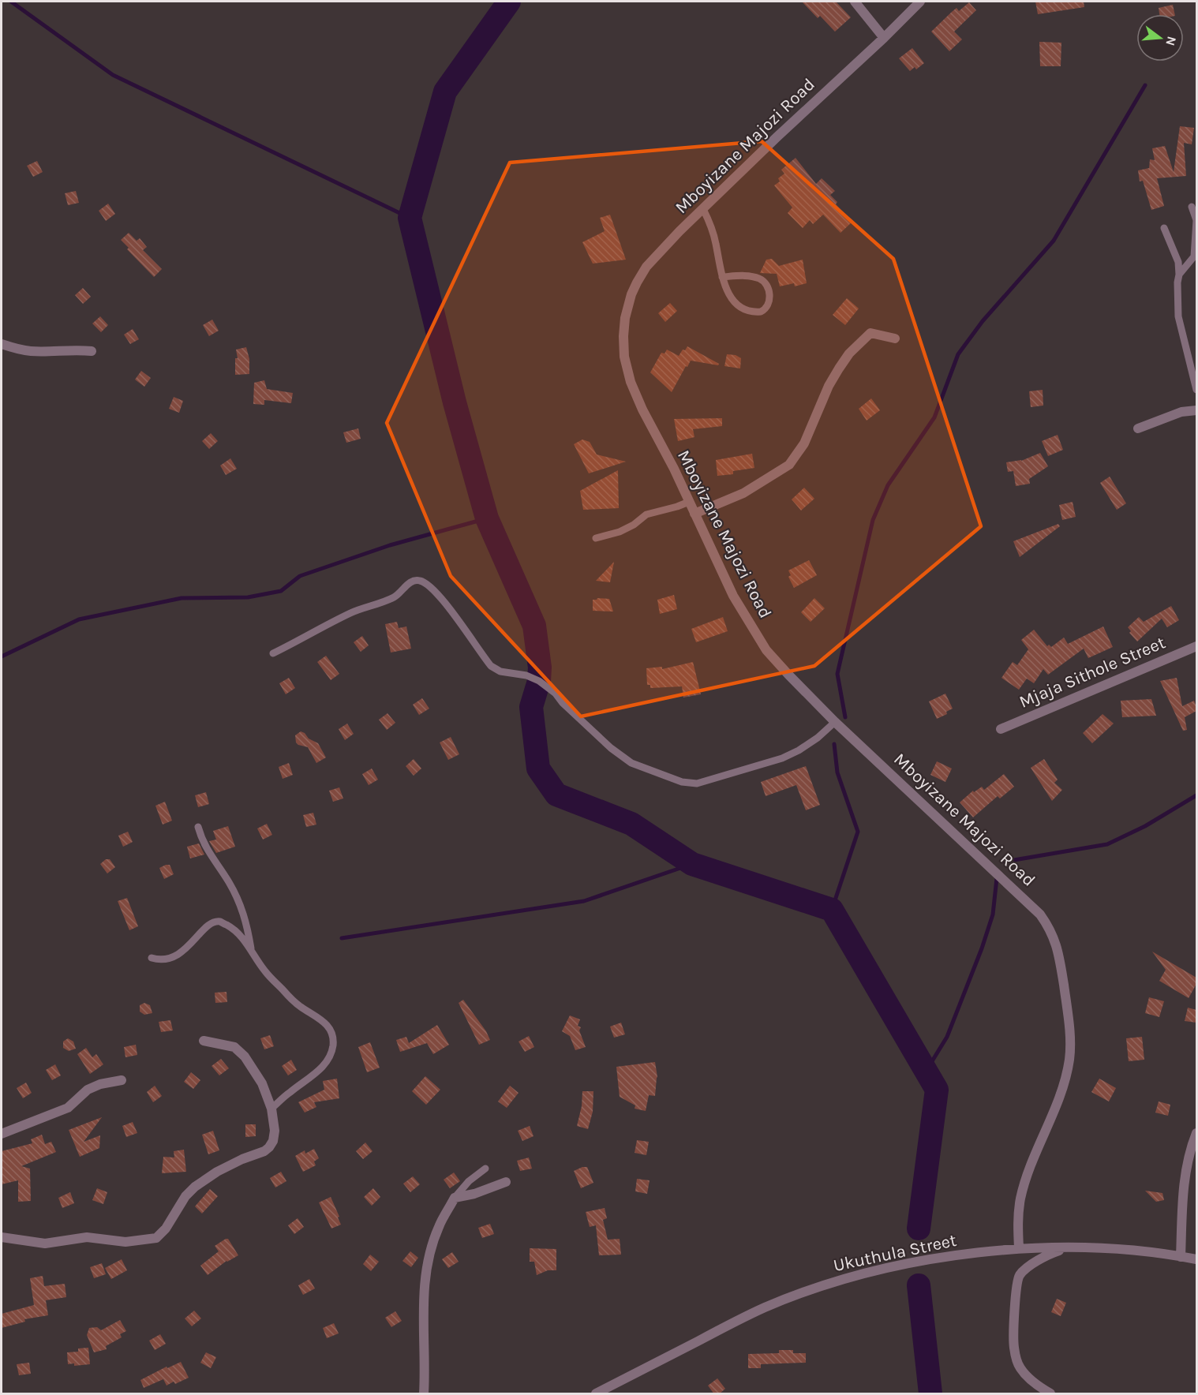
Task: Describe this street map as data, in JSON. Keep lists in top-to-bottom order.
{
  "streets": {
    "street": ["Mboyizane Majozi Road", "Mjaja Sithole Street", "Ukuthula Street"]
  },
  "crossings": [
    ["Mboyizane Majozi Road", "Ukuthula Street"]
  ],
  "north": "right"
}
